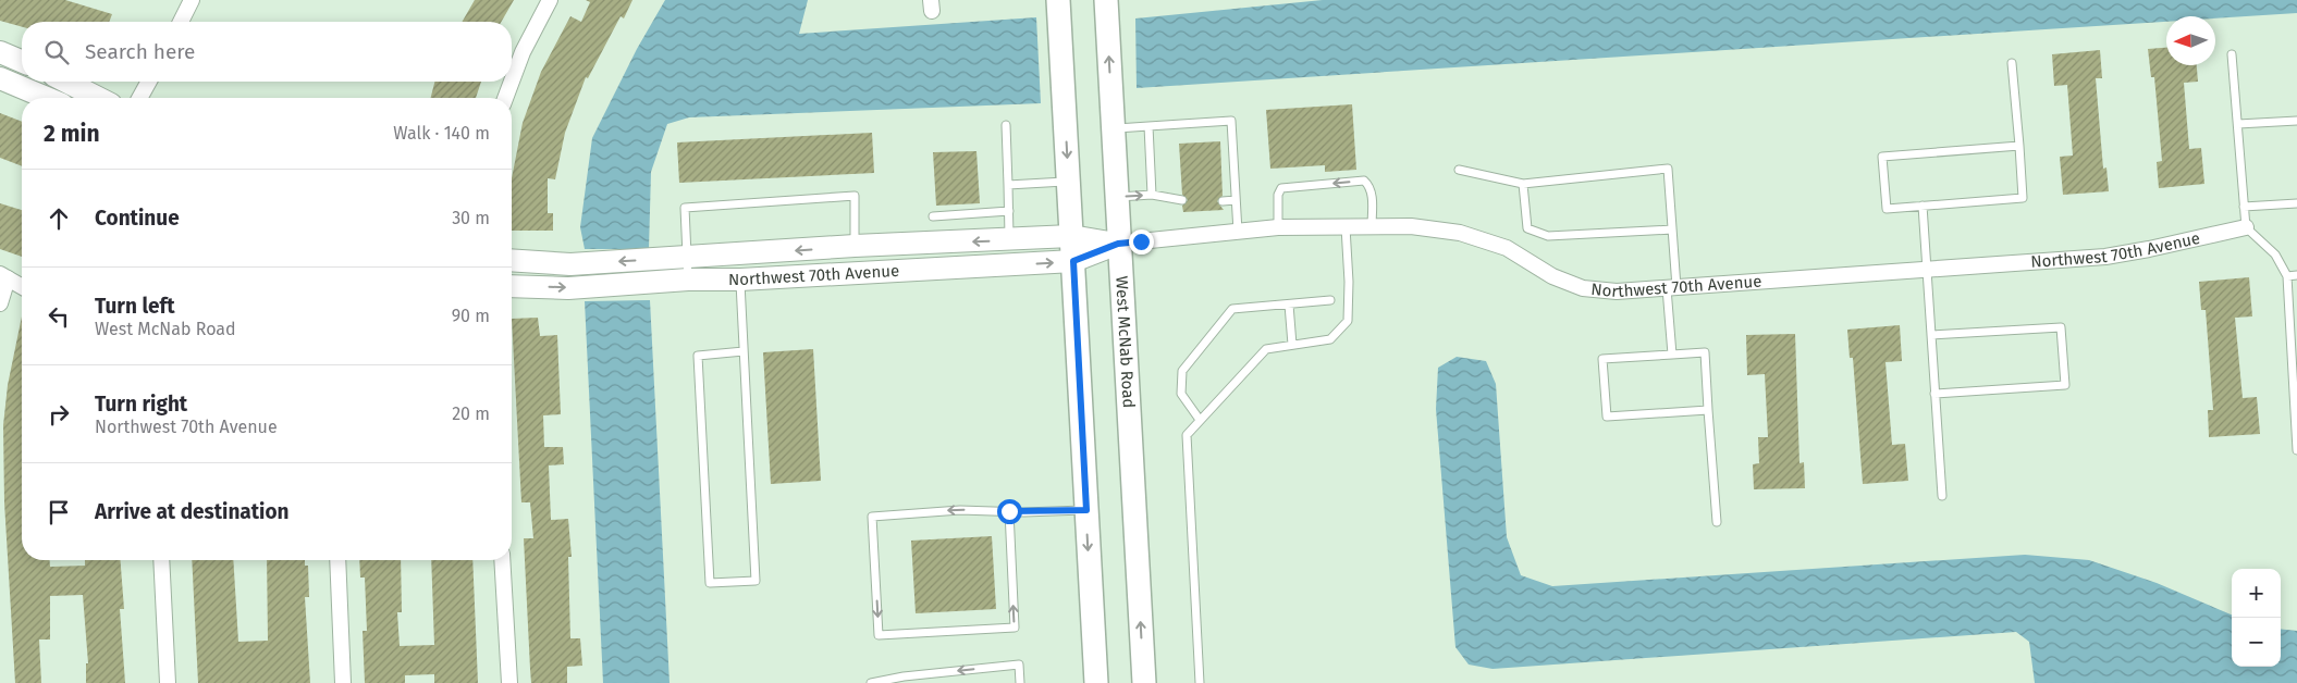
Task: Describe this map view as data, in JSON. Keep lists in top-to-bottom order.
{
  "streets": {
    "main road": ["West McNab Road"],
    "street": ["Northwest 70th Avenue"]
  },
  "crossings": [
    ["Northwest 70th Avenue", "West McNab Road"]
  ],
  "north": "left",
  "page": {
    "search": "Search here",
    "heading": ["2 min", "Walk · 140 m"],
    "list": [
      ["Continue", "30 m"],
      ["Turn left", "West McNab Road", "90 m"],
      ["Turn right", "Northwest 70th Avenue", "20 m"],
      "Arrive at destination"
    ],
    "map_buttons": ["+", "−"]
  }
}
